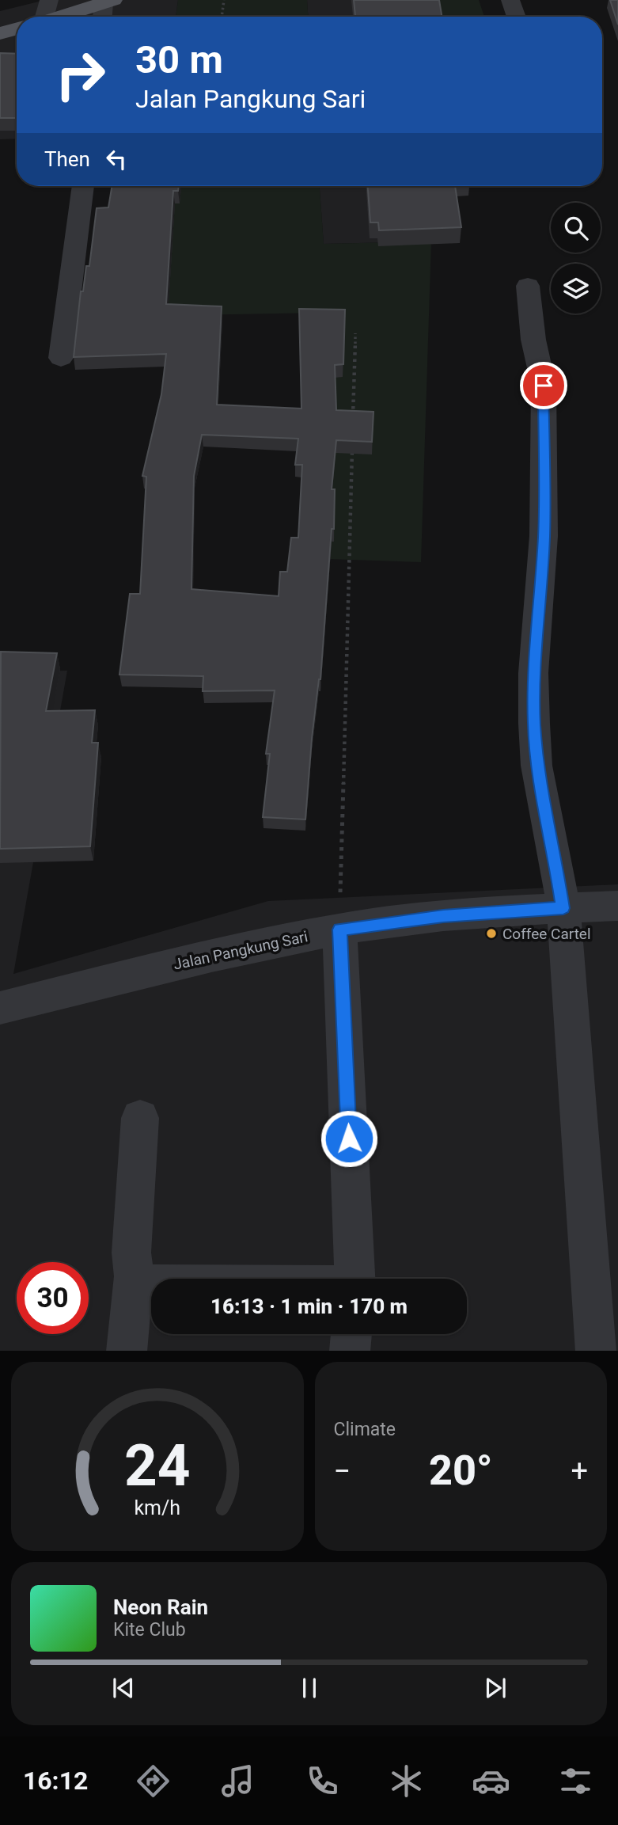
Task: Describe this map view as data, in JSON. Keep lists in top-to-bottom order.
{
  "streets": {
    "street": ["Jalan Pangkung Sari"]
  },
  "places": ["Coffee Cartel"],
  "page": {
    "turn": ["30 m", "Jalan Pangkung Sari"],
    "then": "Then",
    "limit": "30",
    "trip": "16:13 · 1 min · 170 m",
    "tile": "Climate",
    "heat": ["−", "20°", "+"],
    "song": ["Neon Rain", "Kite Club"],
    "tabs": "16:12",
    "gauge": ["24", "km/h"]
  }
}
